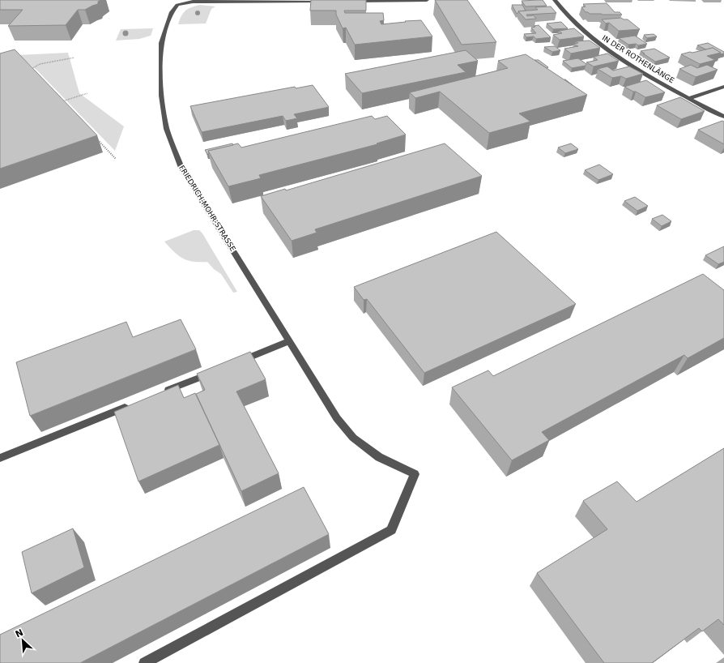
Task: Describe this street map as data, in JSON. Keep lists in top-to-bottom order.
{
  "streets": {
    "street": ["IN DER ROTHENLÄNGE", "FRIEDRICH-MOHR-STRASSE"]
  },
  "north": "top left"
}
